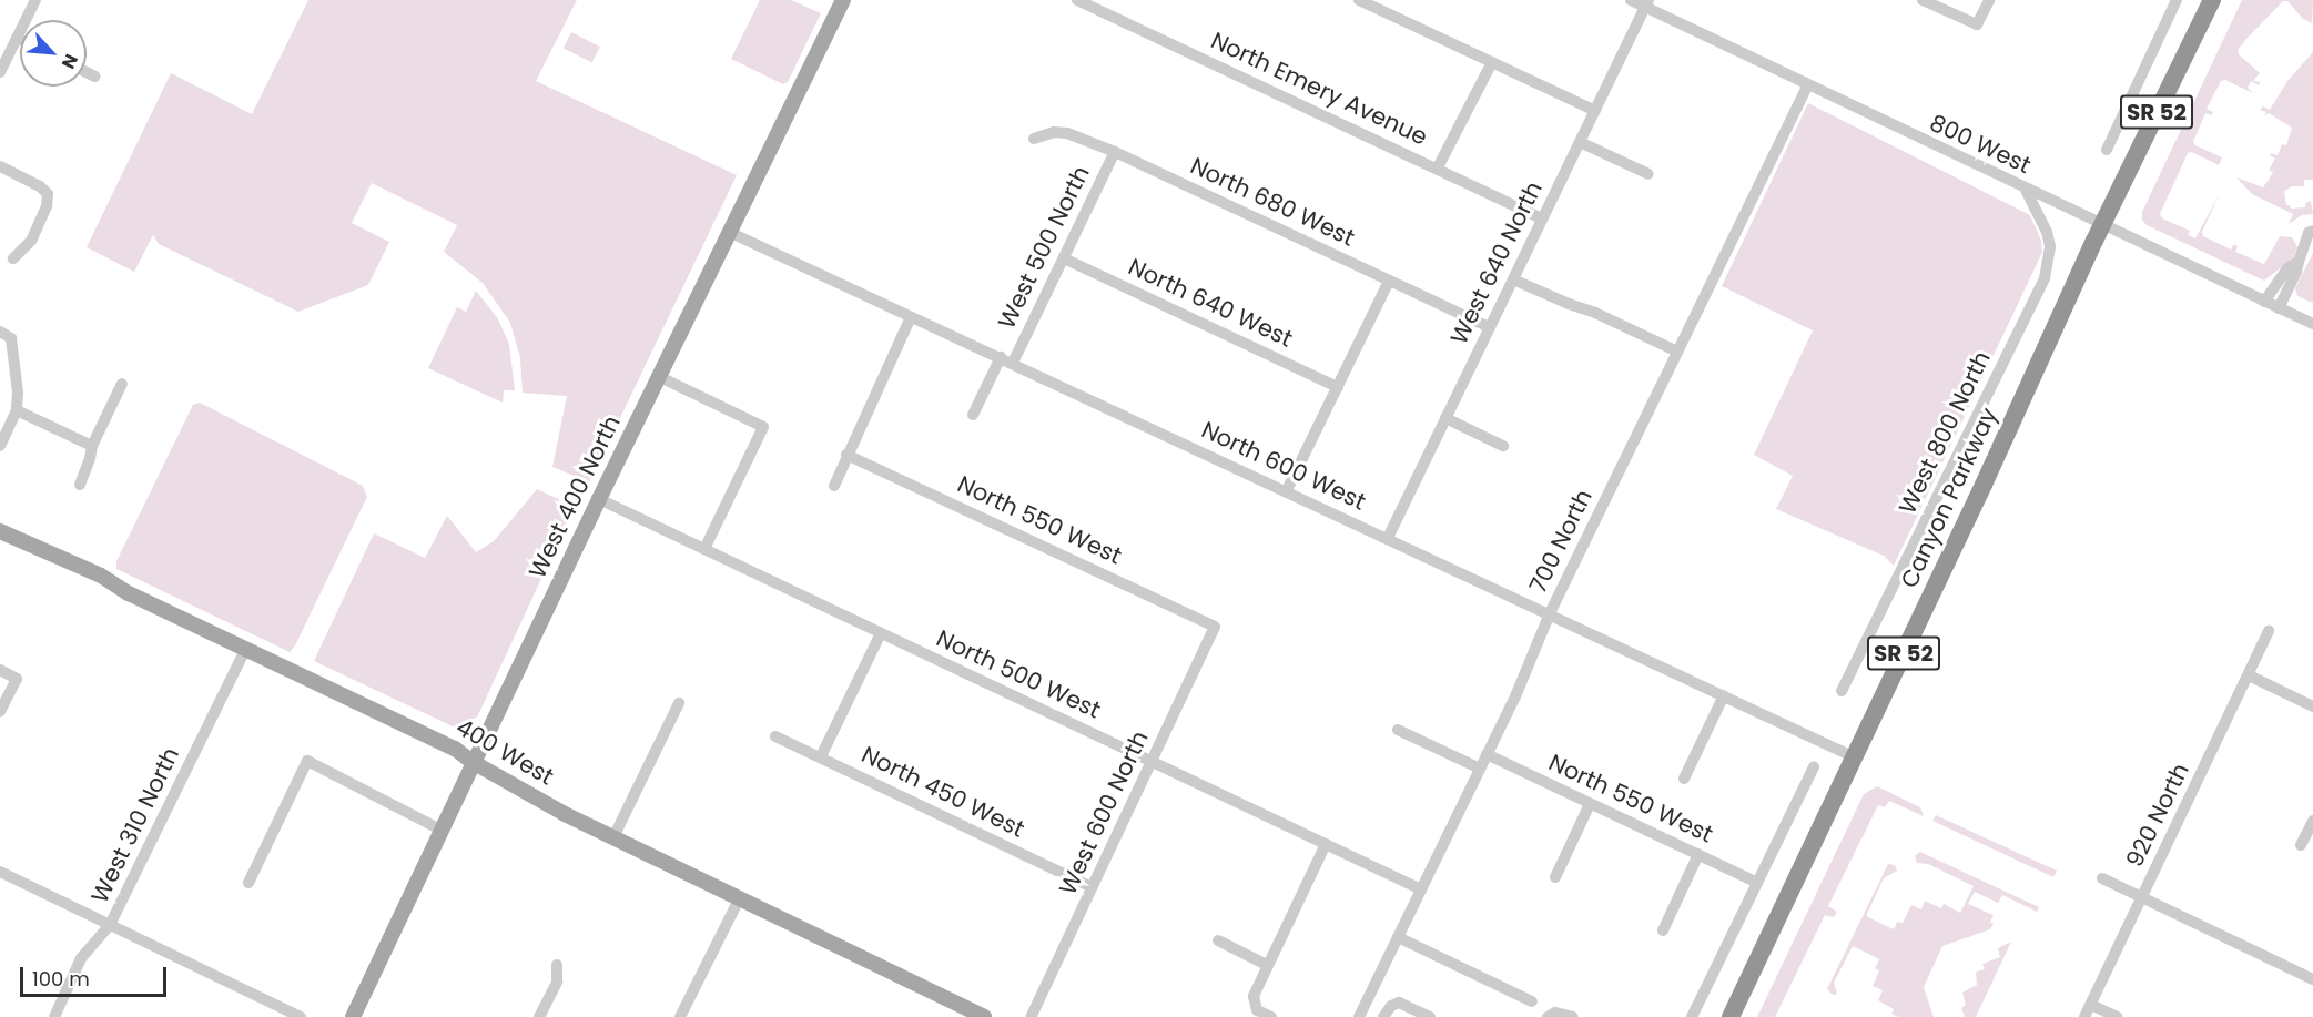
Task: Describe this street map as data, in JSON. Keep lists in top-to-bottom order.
{
  "streets": {
    "highway": ["SR 52", "Canyon Parkway"],
    "main road": ["West 400 North", "400 West"],
    "street": [
      "North Emery Avenue",
      "800 West",
      "North 680 West",
      "West 500 North",
      "West 640 North",
      "North 640 West",
      "West 800 North",
      "North 600 West",
      "North 550 West",
      "700 North",
      "North 500 West",
      "North 450 West",
      "West 600 North",
      "920 North",
      "West 310 North"
    ]
  },
  "crossings": [
    ["North Emery Avenue", "West 640 North"],
    ["800 West", "West 640 North"],
    ["800 West", "West 800 North"],
    ["800 West", "Canyon Parkway"],
    ["800 West", "700 North"],
    ["North 680 West", "West 500 North"],
    ["North 680 West", "West 640 North"],
    ["West 500 North", "North 640 West"],
    ["West 500 North", "North 600 West"],
    ["West 640 North", "North 600 West"],
    ["North 600 West", "West 400 North"],
    ["North 600 West", "Canyon Parkway"],
    ["North 600 West", "700 North"],
    ["West 400 North", "North 500 West"],
    ["West 400 North", "400 West"],
    ["North 550 West", "700 North"],
    ["North 550 West", "West 600 North"],
    ["700 North", "North 500 West"],
    ["North 500 West", "West 600 North"],
    ["400 West", "West 310 North"],
    ["North 450 West", "West 600 North"]
  ],
  "scale_bar": "100 m",
  "north": "bottom right"
}
